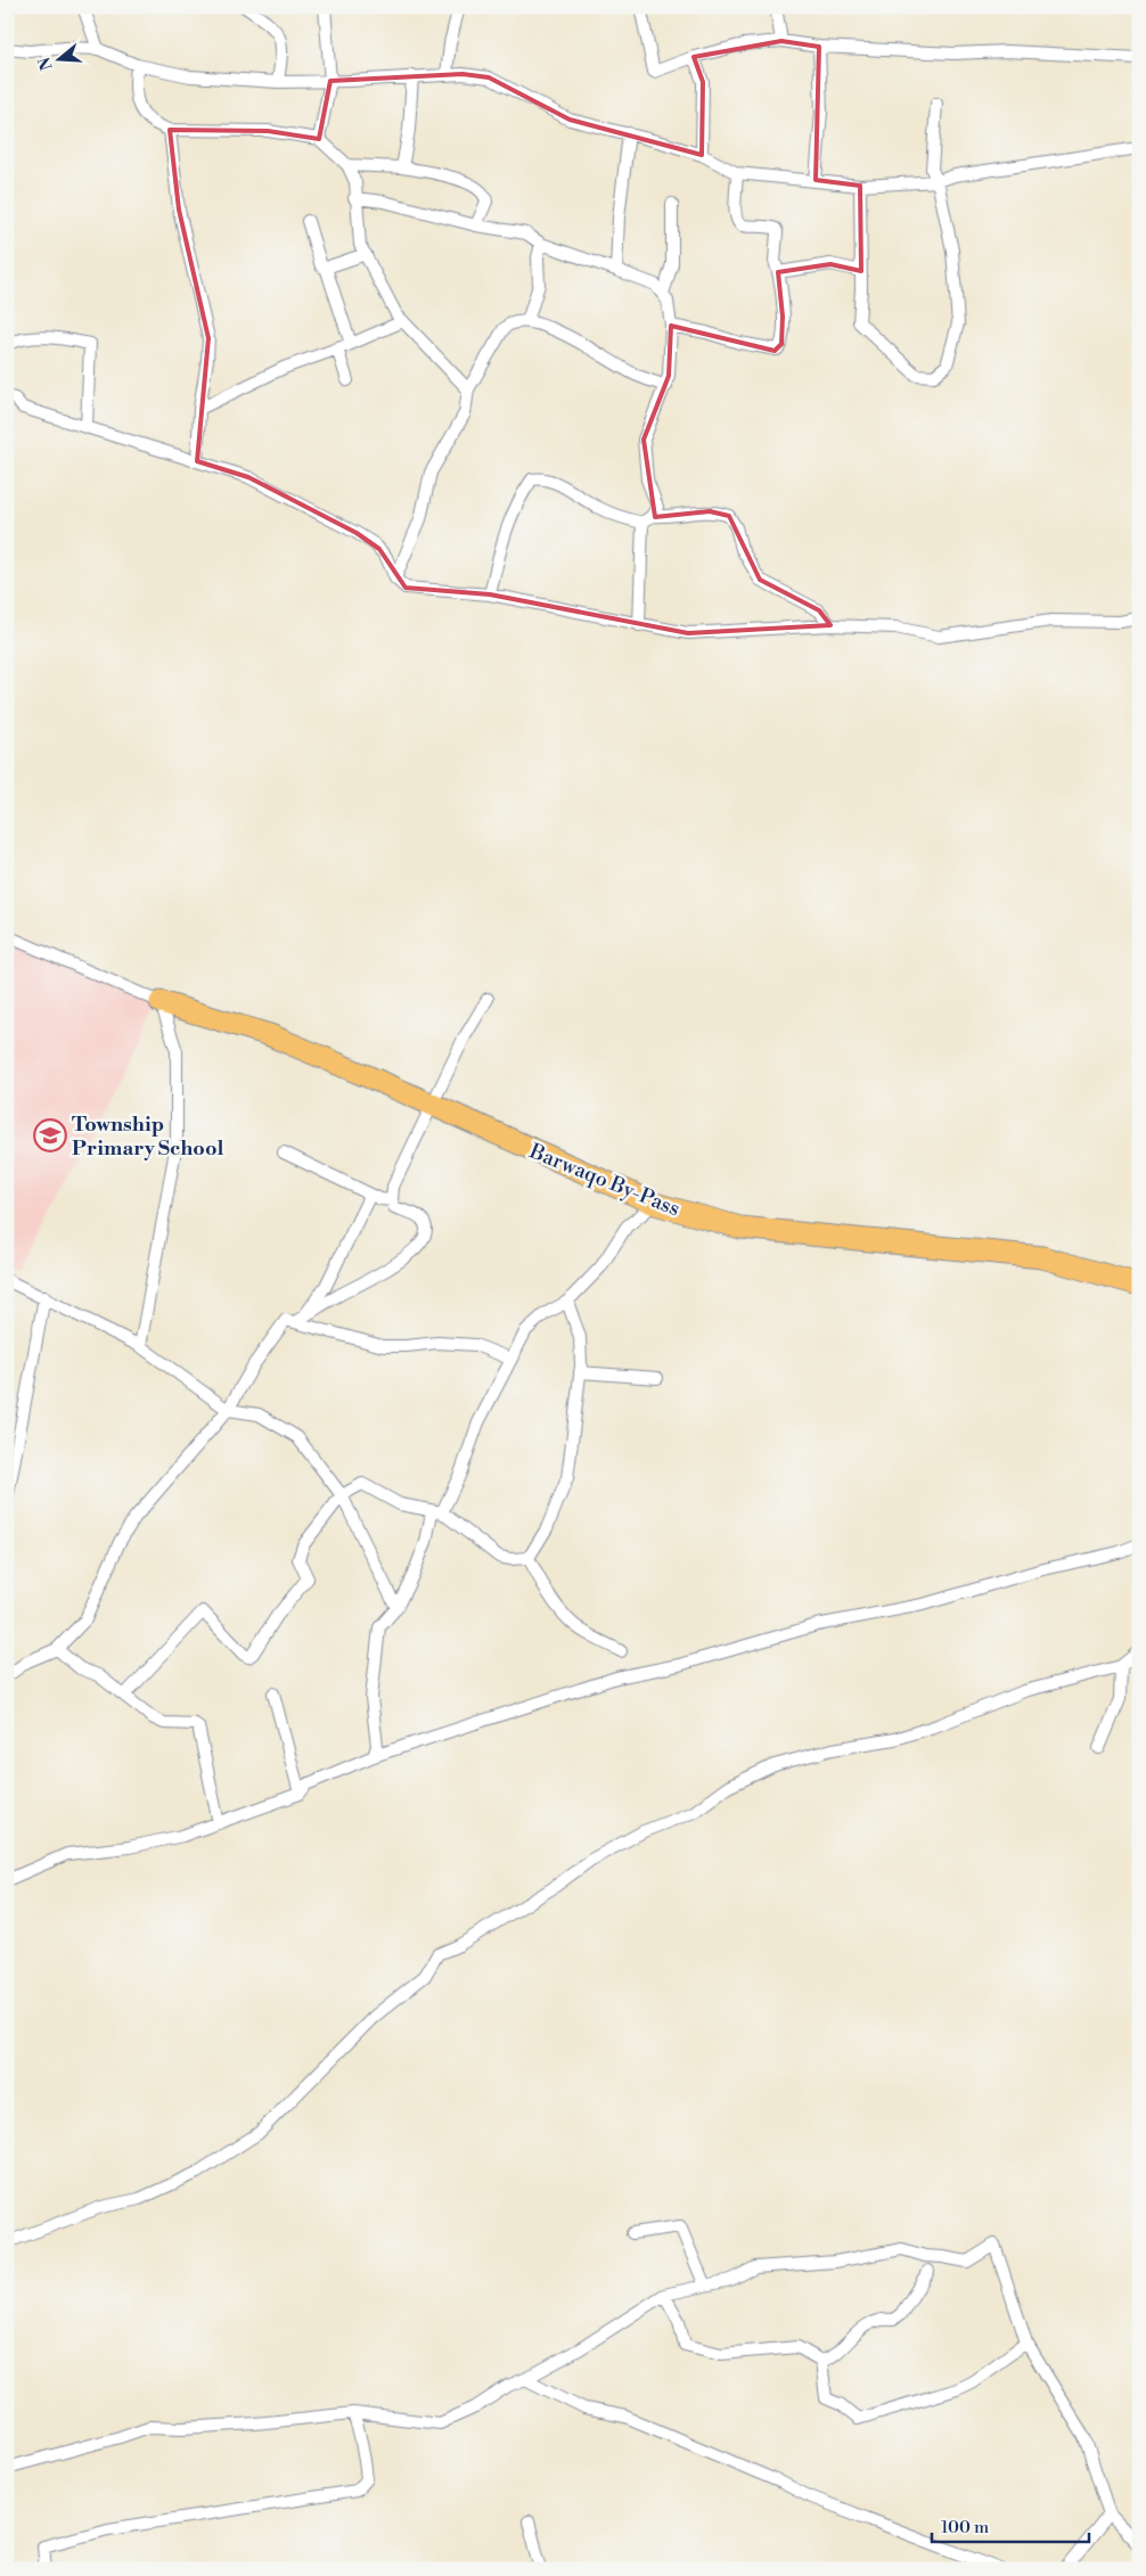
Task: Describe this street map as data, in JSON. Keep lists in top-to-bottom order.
{
  "streets": {
    "highway": ["Barwaqo By-Pass"]
  },
  "places": {
    "school or university": ["Township Primary School"]
  },
  "scale_bar": "100 m",
  "north": "left"
}
